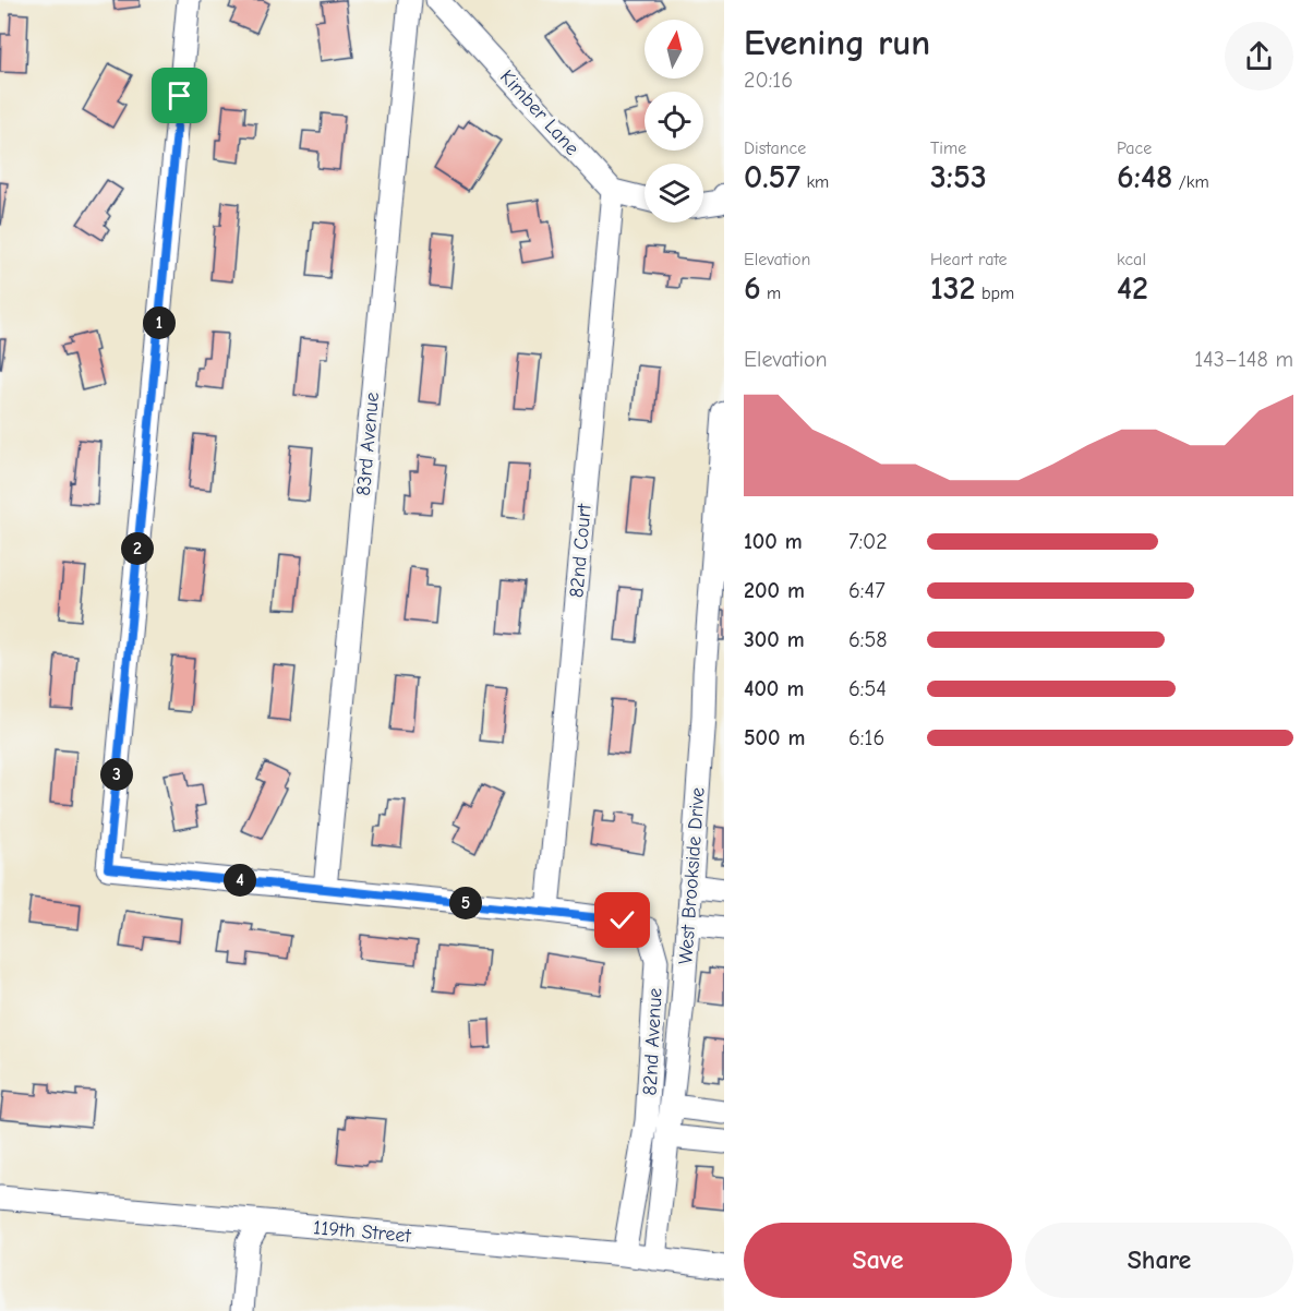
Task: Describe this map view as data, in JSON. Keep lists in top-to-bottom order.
{
  "streets": {
    "street": [
      "Kimber Lane",
      "83rd Avenue",
      "82nd Court",
      "West Brookside Drive",
      "82nd Avenue",
      "119th Street"
    ]
  },
  "crossings": [
    ["Kimber Lane", "82nd Court"],
    ["82nd Court", "82nd Avenue"],
    ["West Brookside Drive", "119th Street"],
    ["82nd Avenue", "119th Street"]
  ],
  "north": "top",
  "page": {
    "heading": ["Evening run", "20:16"],
    "stats": [
      ["Distance", "0.57 km"],
      ["Time", "3:53"],
      ["Pace", "6:48 /km"],
      ["Elevation", "6 m"],
      ["Heart rate", "132 bpm"],
      ["kcal", "42"]
    ],
    "pins": [
      "1",
      "2",
      "3",
      "4",
      "5"
    ],
    "chart": ["Elevation", "143–148 m"],
    "list": [
      {
        "name": "100 m",
        "note": "7:02"
      },
      {
        "name": "200 m",
        "note": "6:47"
      },
      {
        "name": "300 m",
        "note": "6:58"
      },
      {
        "name": "400 m",
        "note": "6:54"
      },
      {
        "name": "500 m",
        "note": "6:16"
      }
    ],
    "buttons": ["Save", "Share"]
  }
}
